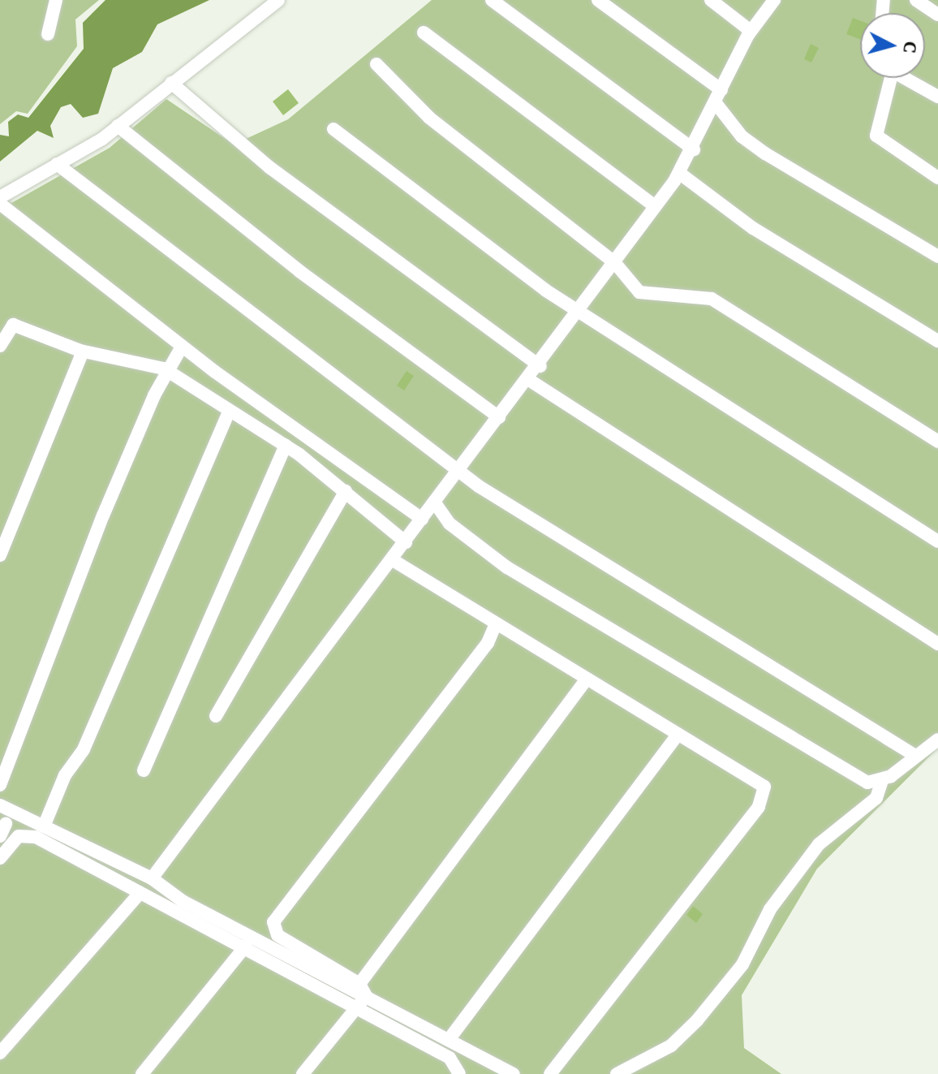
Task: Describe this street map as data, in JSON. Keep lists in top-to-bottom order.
{
  "north": "right"
}
